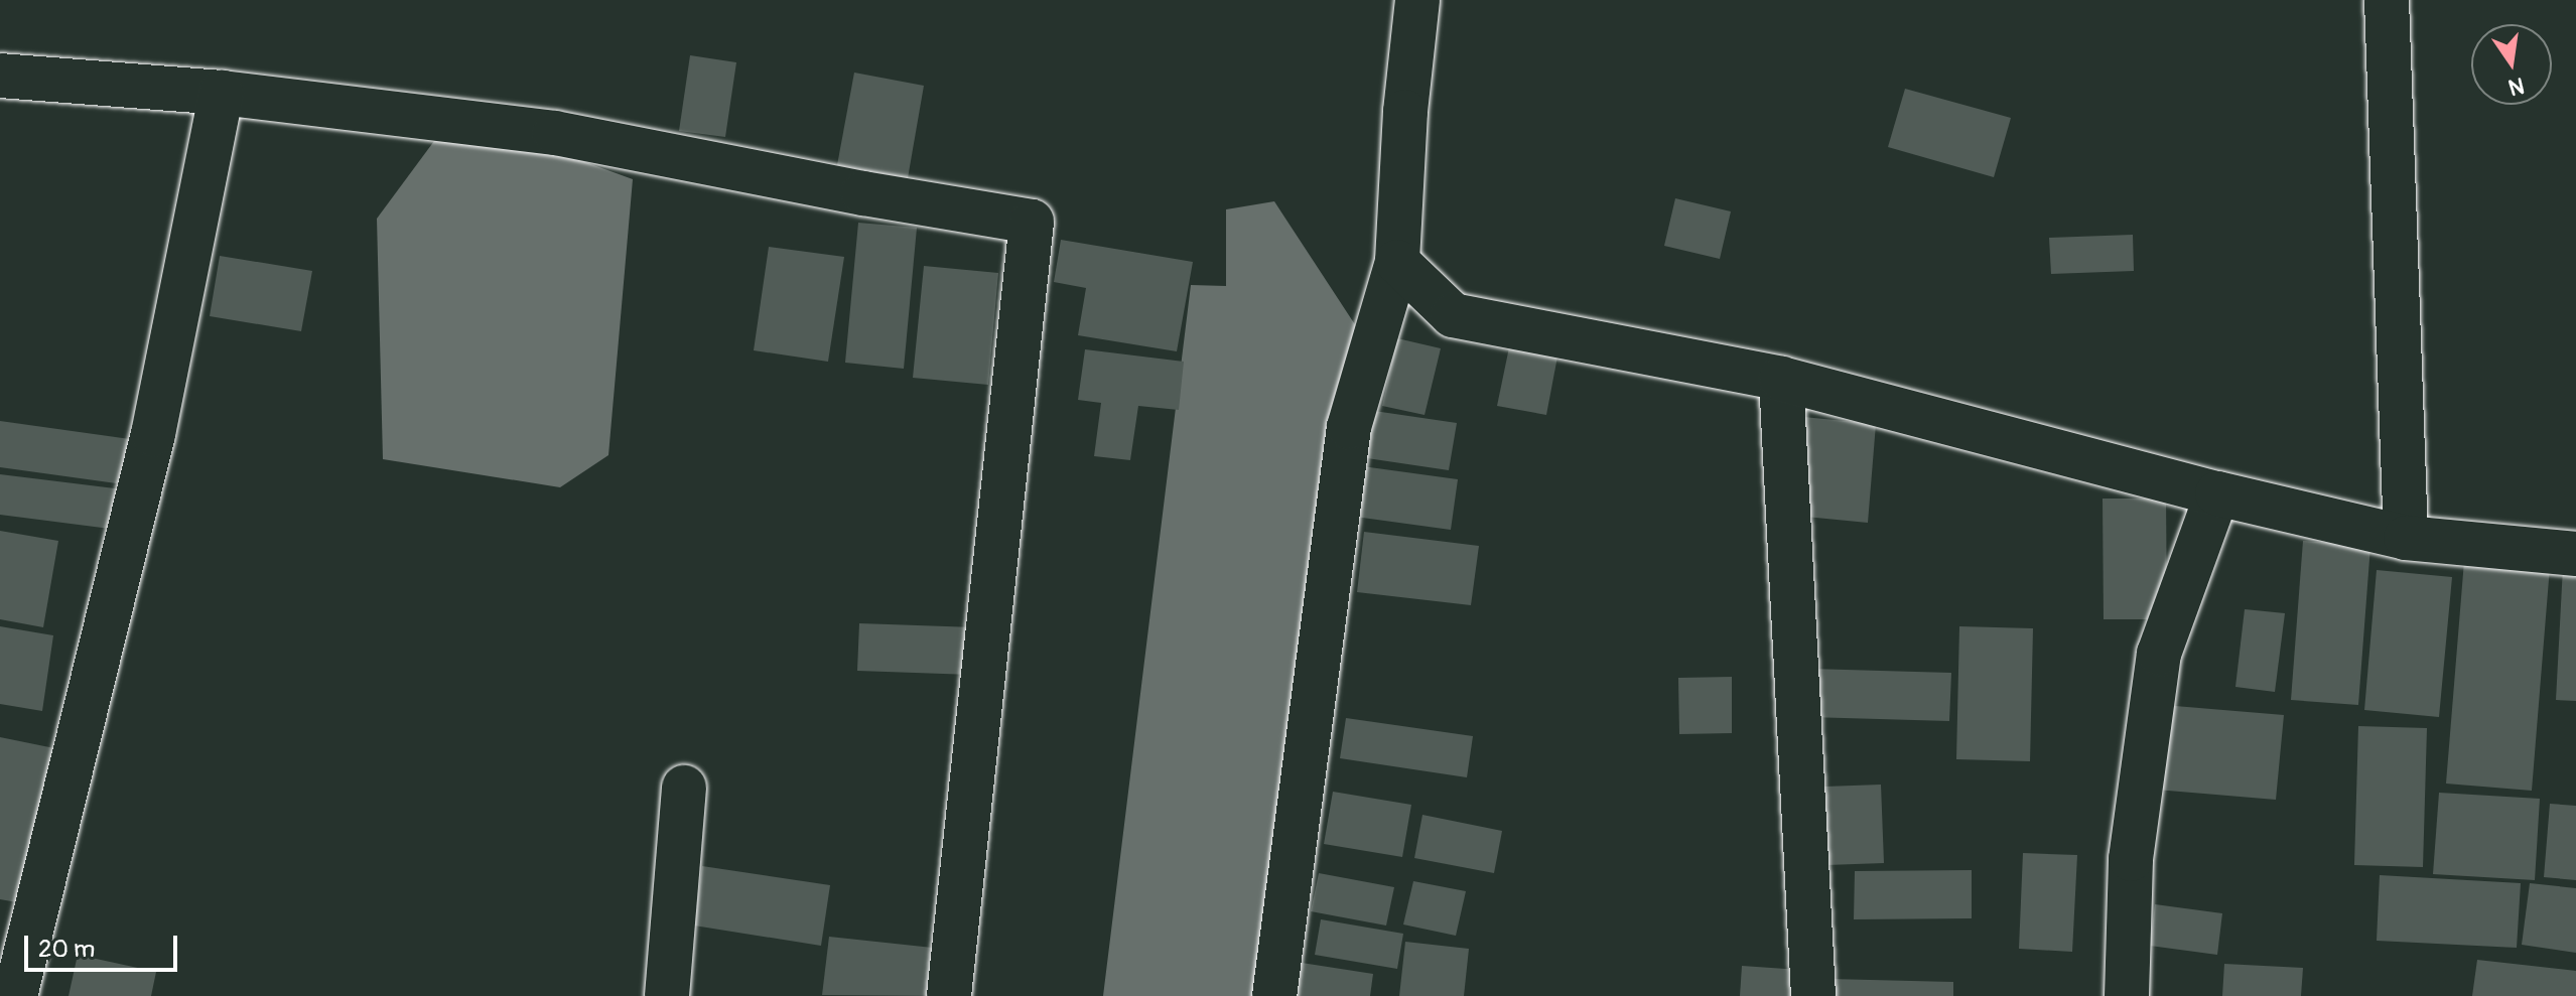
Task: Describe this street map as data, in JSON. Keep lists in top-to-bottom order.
{
  "scale_bar": "20 m",
  "north": "bottom"
}
